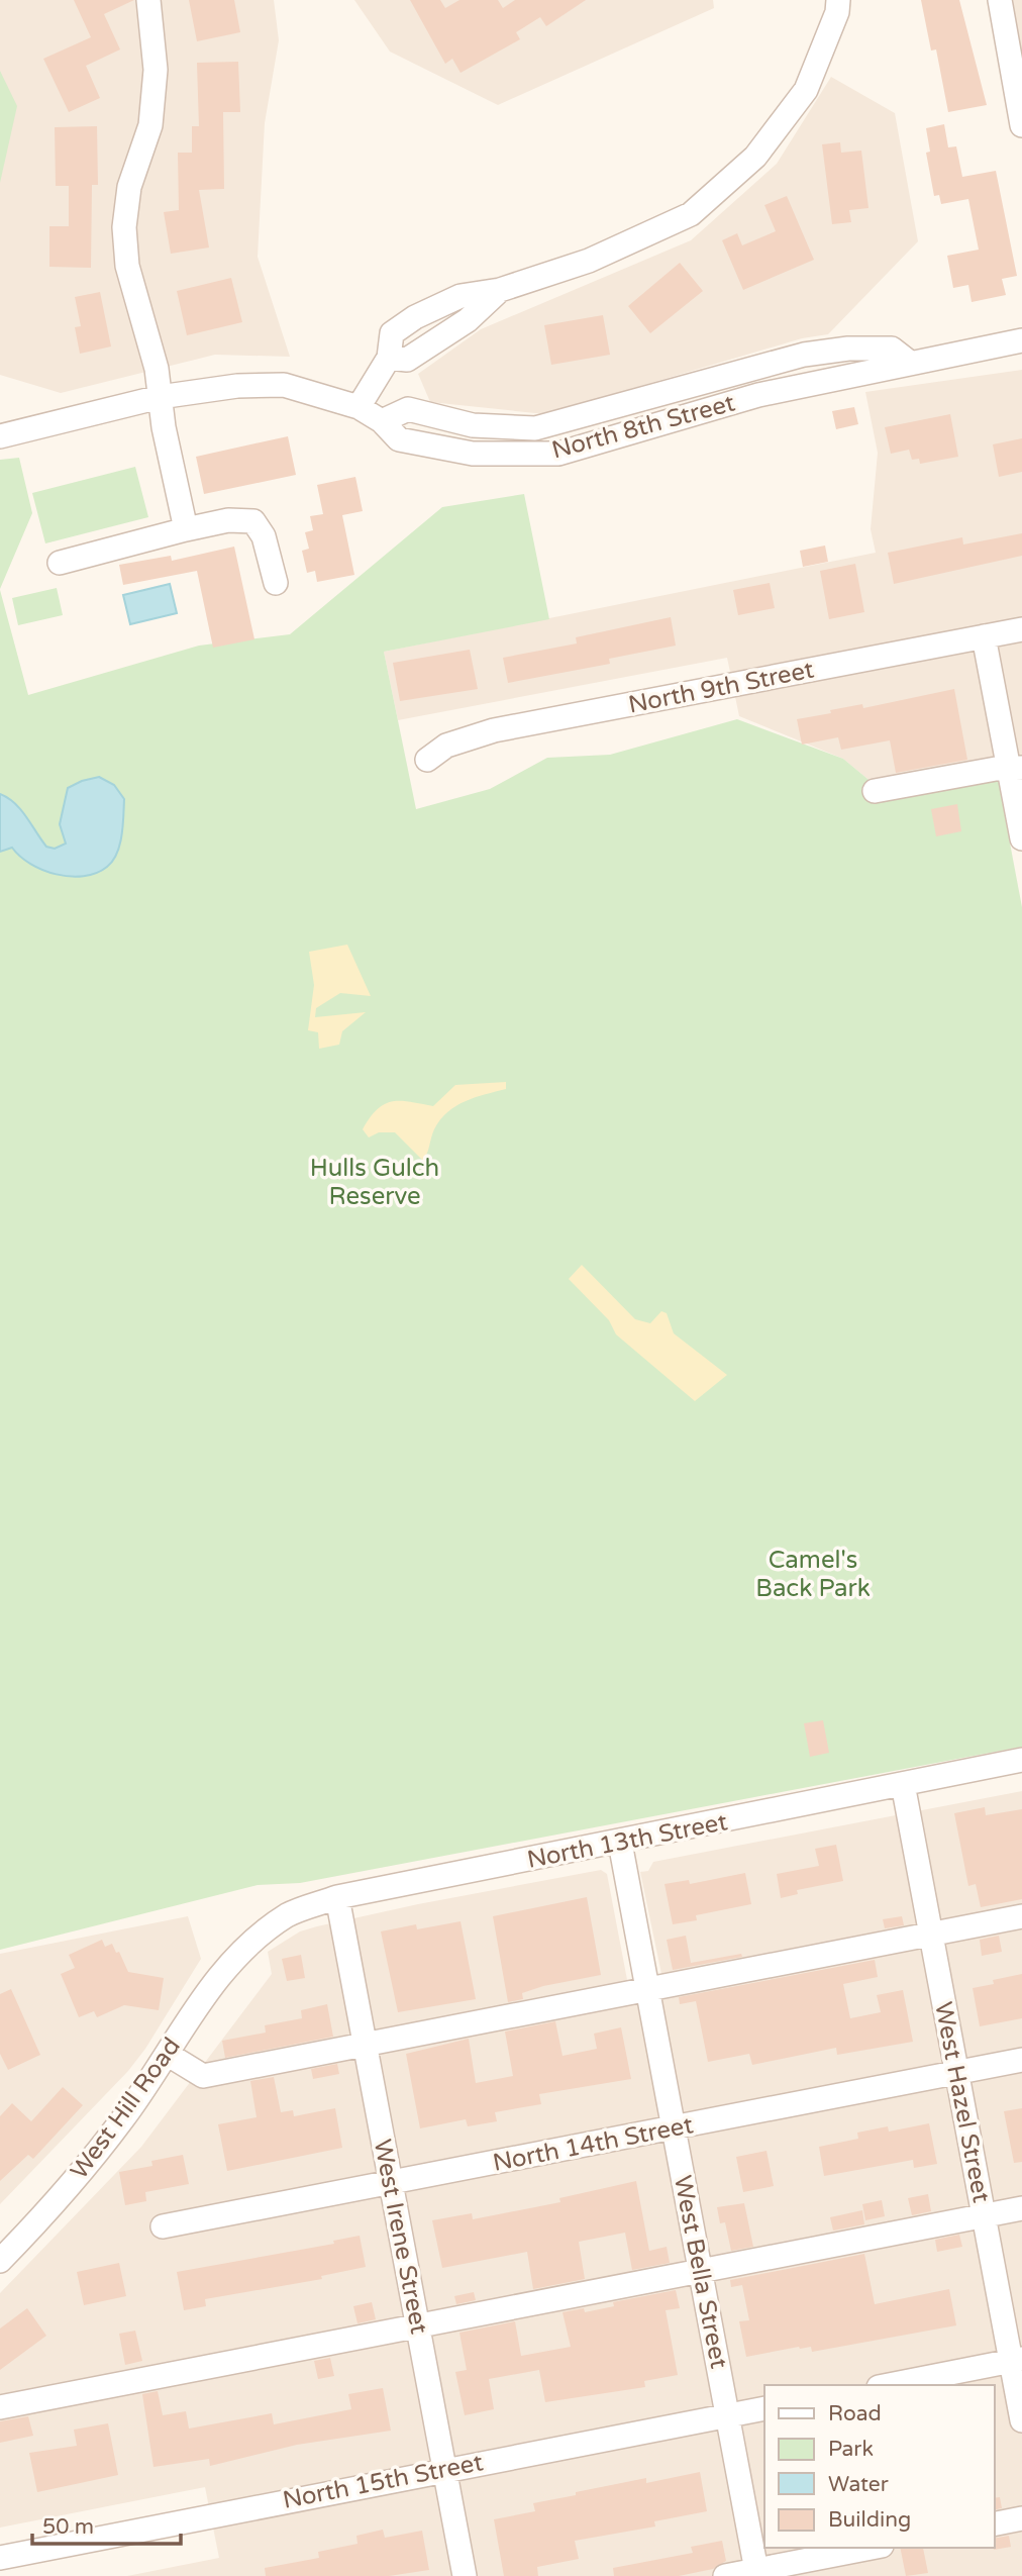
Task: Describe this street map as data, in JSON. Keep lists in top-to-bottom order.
{
  "streets": {
    "street": [
      "North 8th Street",
      "North 9th Street",
      "North 13th Street",
      "West Hazel Street",
      "West Hill Road",
      "North 14th Street",
      "West Irene Street",
      "West Bella Street",
      "North 15th Street"
    ]
  },
  "crossings": [
    ["North 13th Street", "West Hazel Street"],
    ["North 13th Street", "West Hill Road"],
    ["North 13th Street", "West Irene Street"],
    ["North 13th Street", "West Bella Street"],
    ["West Hazel Street", "North 14th Street"],
    ["North 14th Street", "West Irene Street"],
    ["North 14th Street", "West Bella Street"],
    ["West Irene Street", "North 15th Street"],
    ["West Bella Street", "North 15th Street"]
  ],
  "parks": ["Hulls Gulch Reserve", "Camel's Back Park"],
  "legend": [
    "Road",
    "Park",
    "Water",
    "Building"
  ],
  "scale_bar": "50 m"
}
